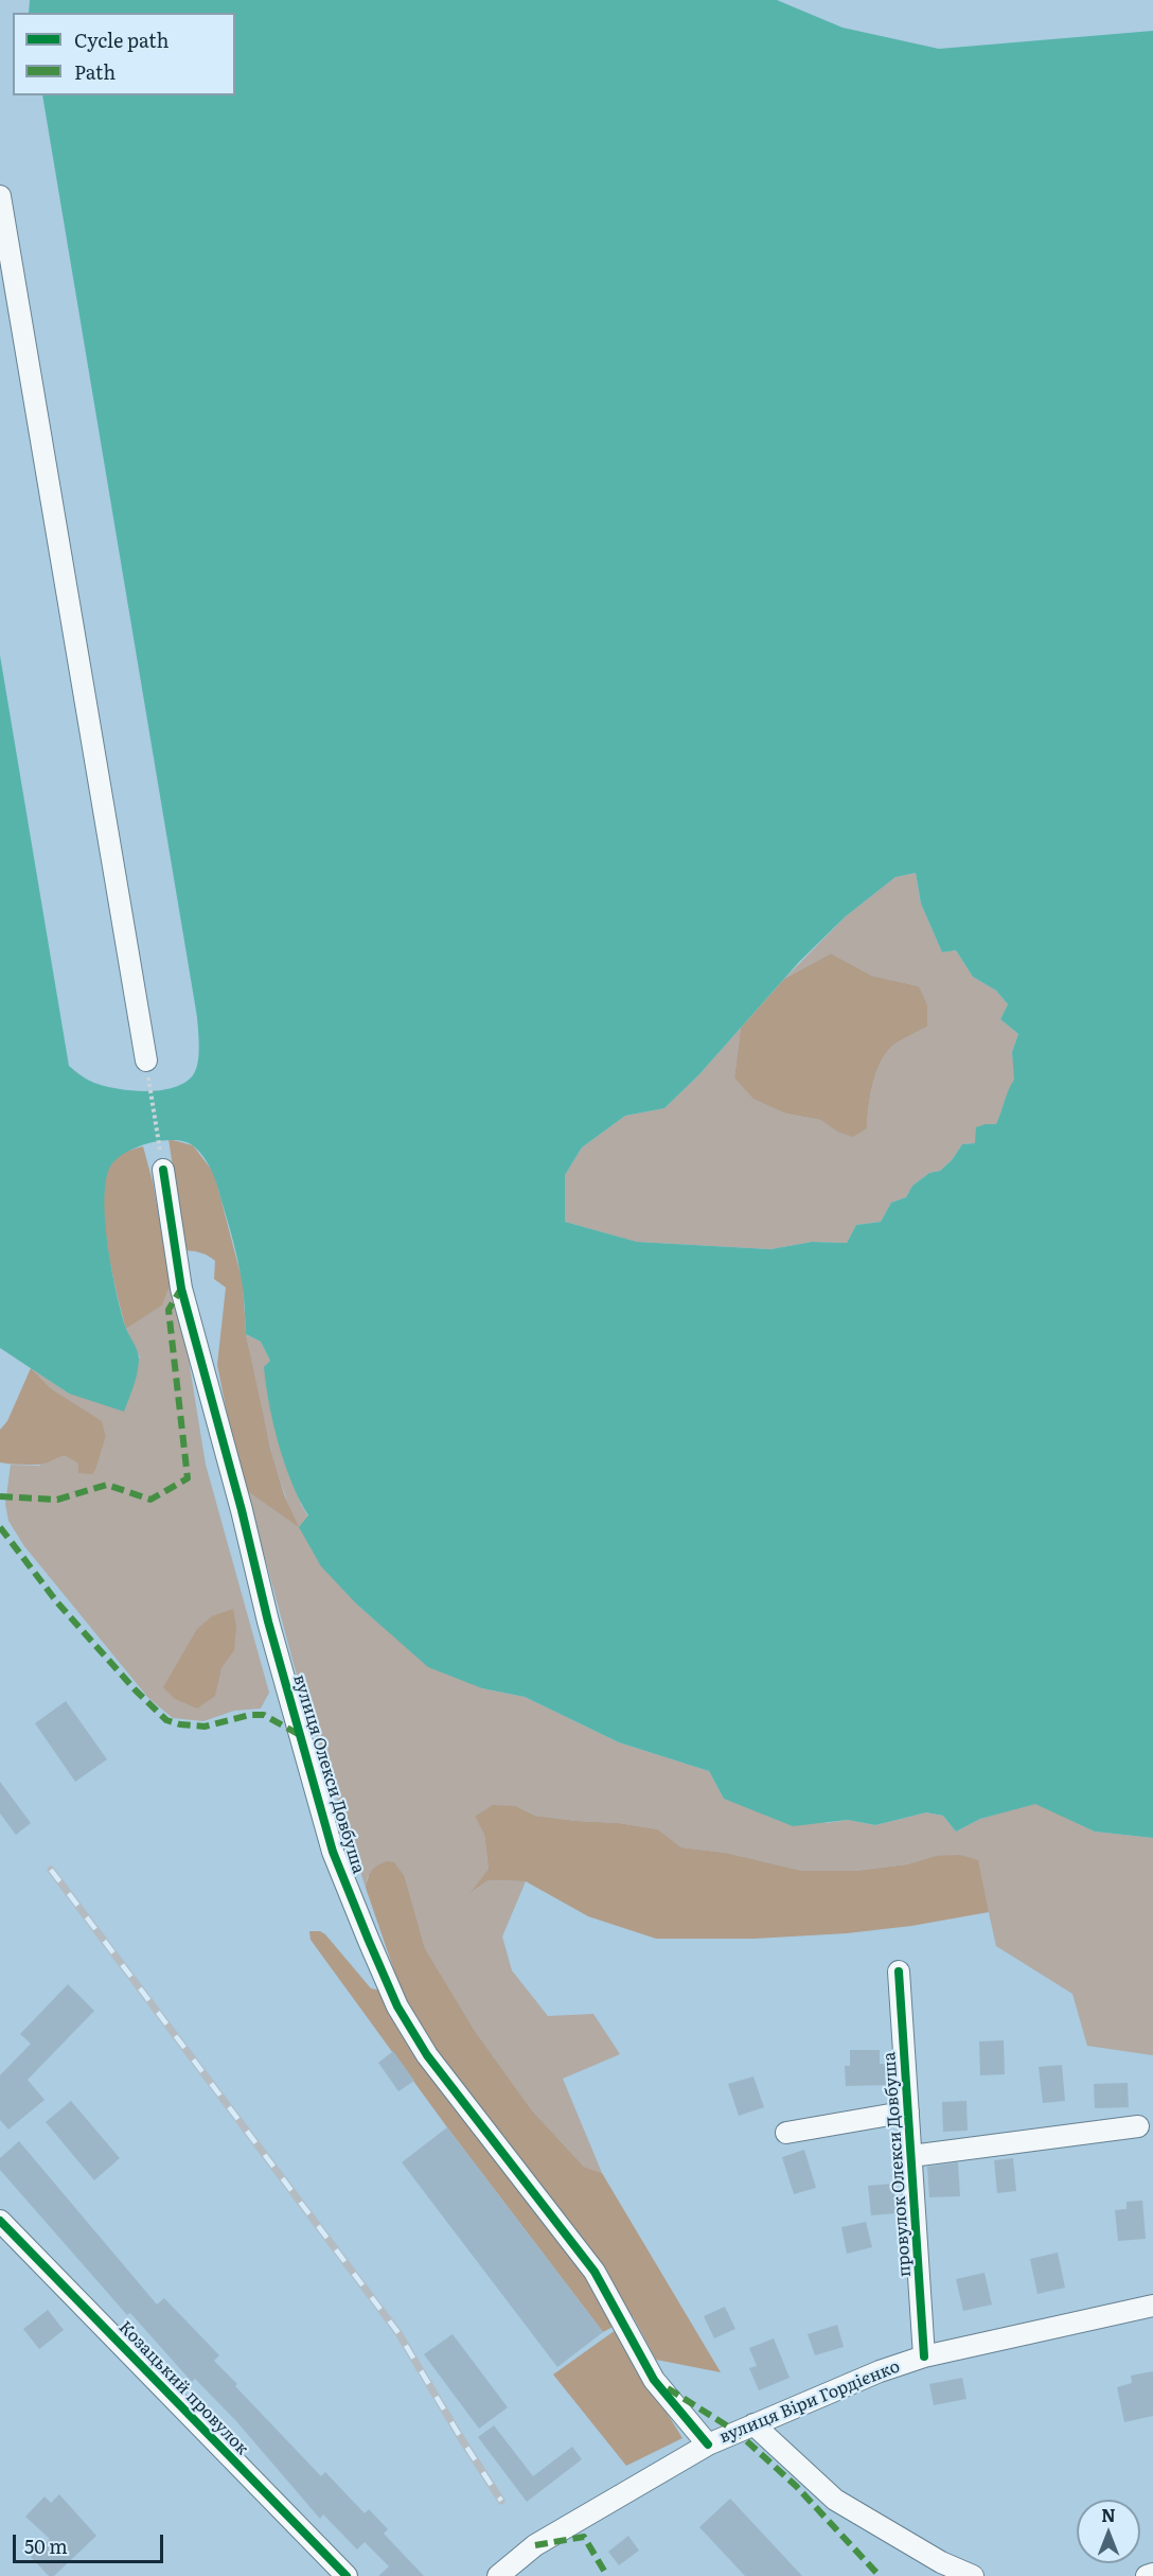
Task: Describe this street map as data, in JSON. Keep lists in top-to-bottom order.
{
  "streets": {
    "street": [
      "вулиця Олекси Довбуша",
      "провулок Олекси Довбуша",
      "Козацький провулок",
      "вулиця Віри Гордієнко"
    ]
  },
  "crossings": [
    ["вулиця Олекси Довбуша", "вулиця Віри Гордієнко"],
    ["провулок Олекси Довбуша", "вулиця Віри Гордієнко"]
  ],
  "legend": ["Cycle path", "Path"],
  "scale_bar": "50 m",
  "north": "top"
}
